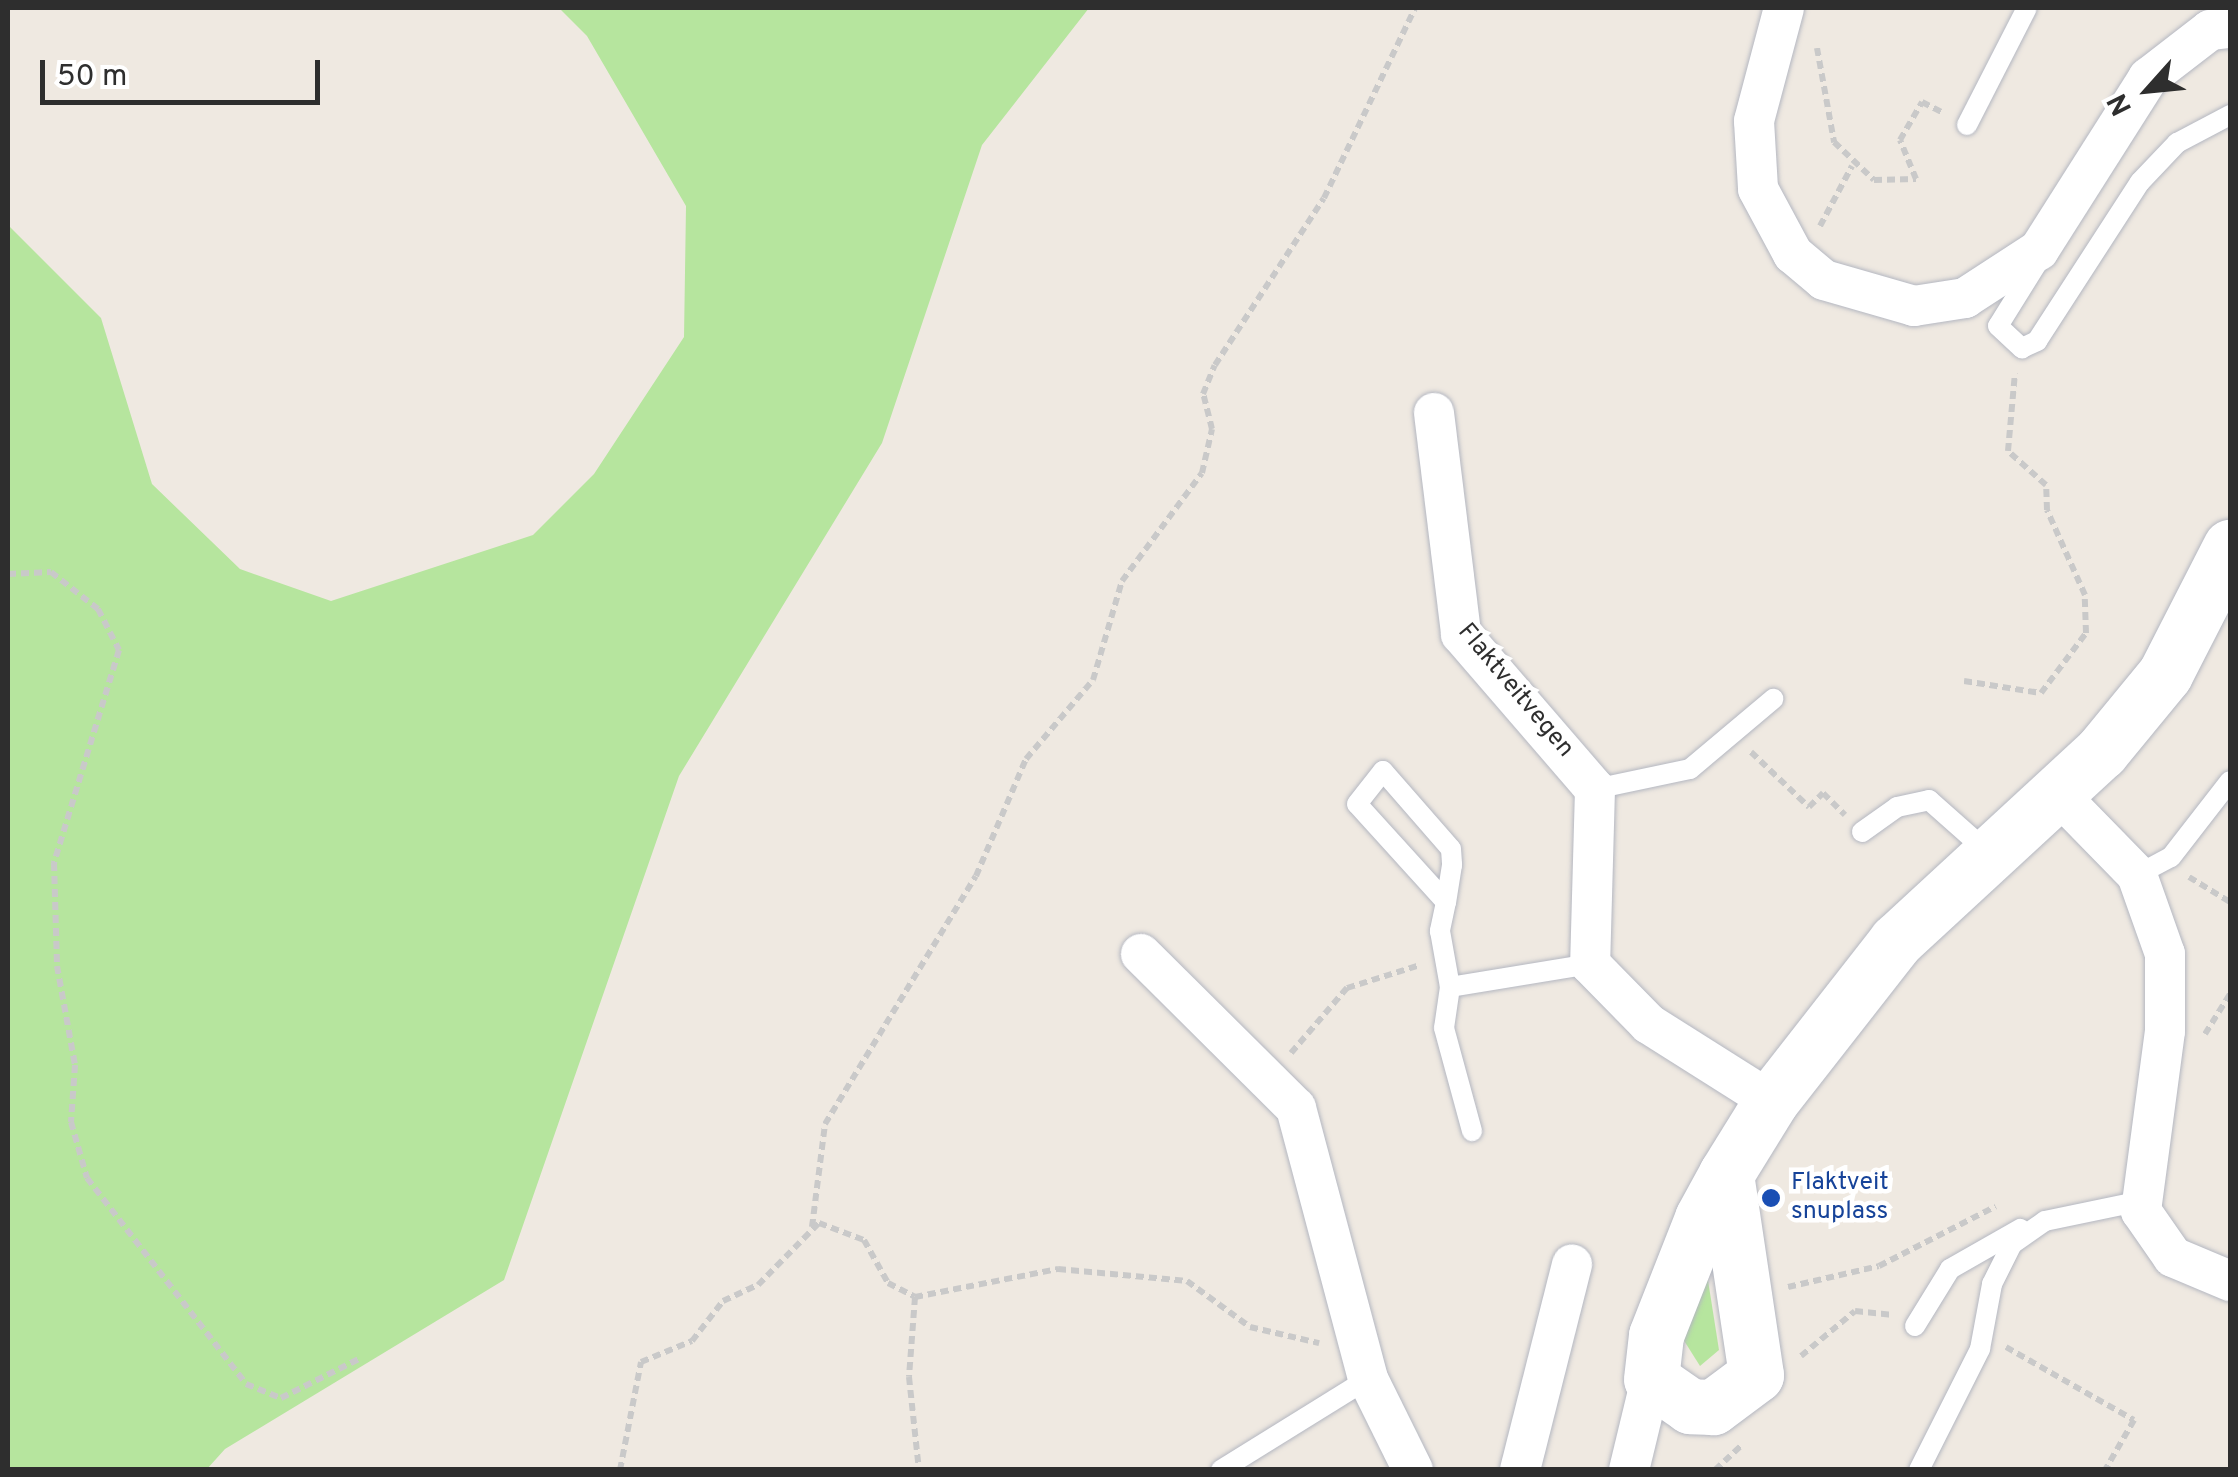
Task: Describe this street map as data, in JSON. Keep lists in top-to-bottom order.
{
  "streets": {
    "street": ["Flaktveitvegen"]
  },
  "places": ["Flaktveit snuplass"],
  "scale_bar": "50 m",
  "north": "bottom left"
}
